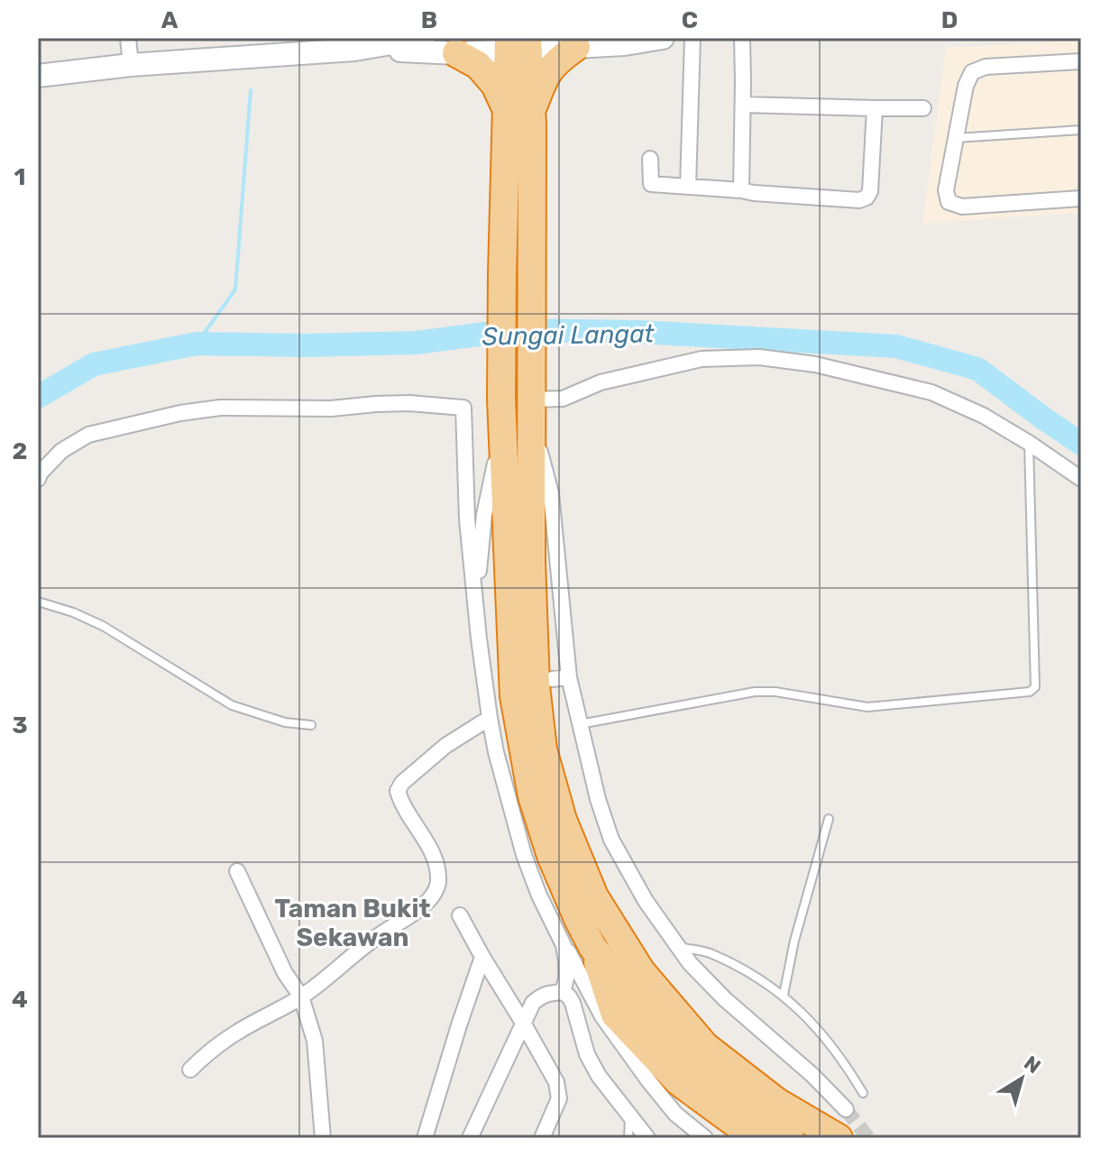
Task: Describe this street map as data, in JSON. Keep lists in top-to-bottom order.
{
  "districts": ["Taman Bukit Sekawan"],
  "water": ["Sungai Langat"],
  "north": "top right",
  "grid": {
    "columns": [
      "A",
      "B",
      "C",
      "D"
    ],
    "rows": [
      "1",
      "2",
      "3",
      "4"
    ]
  }
}
